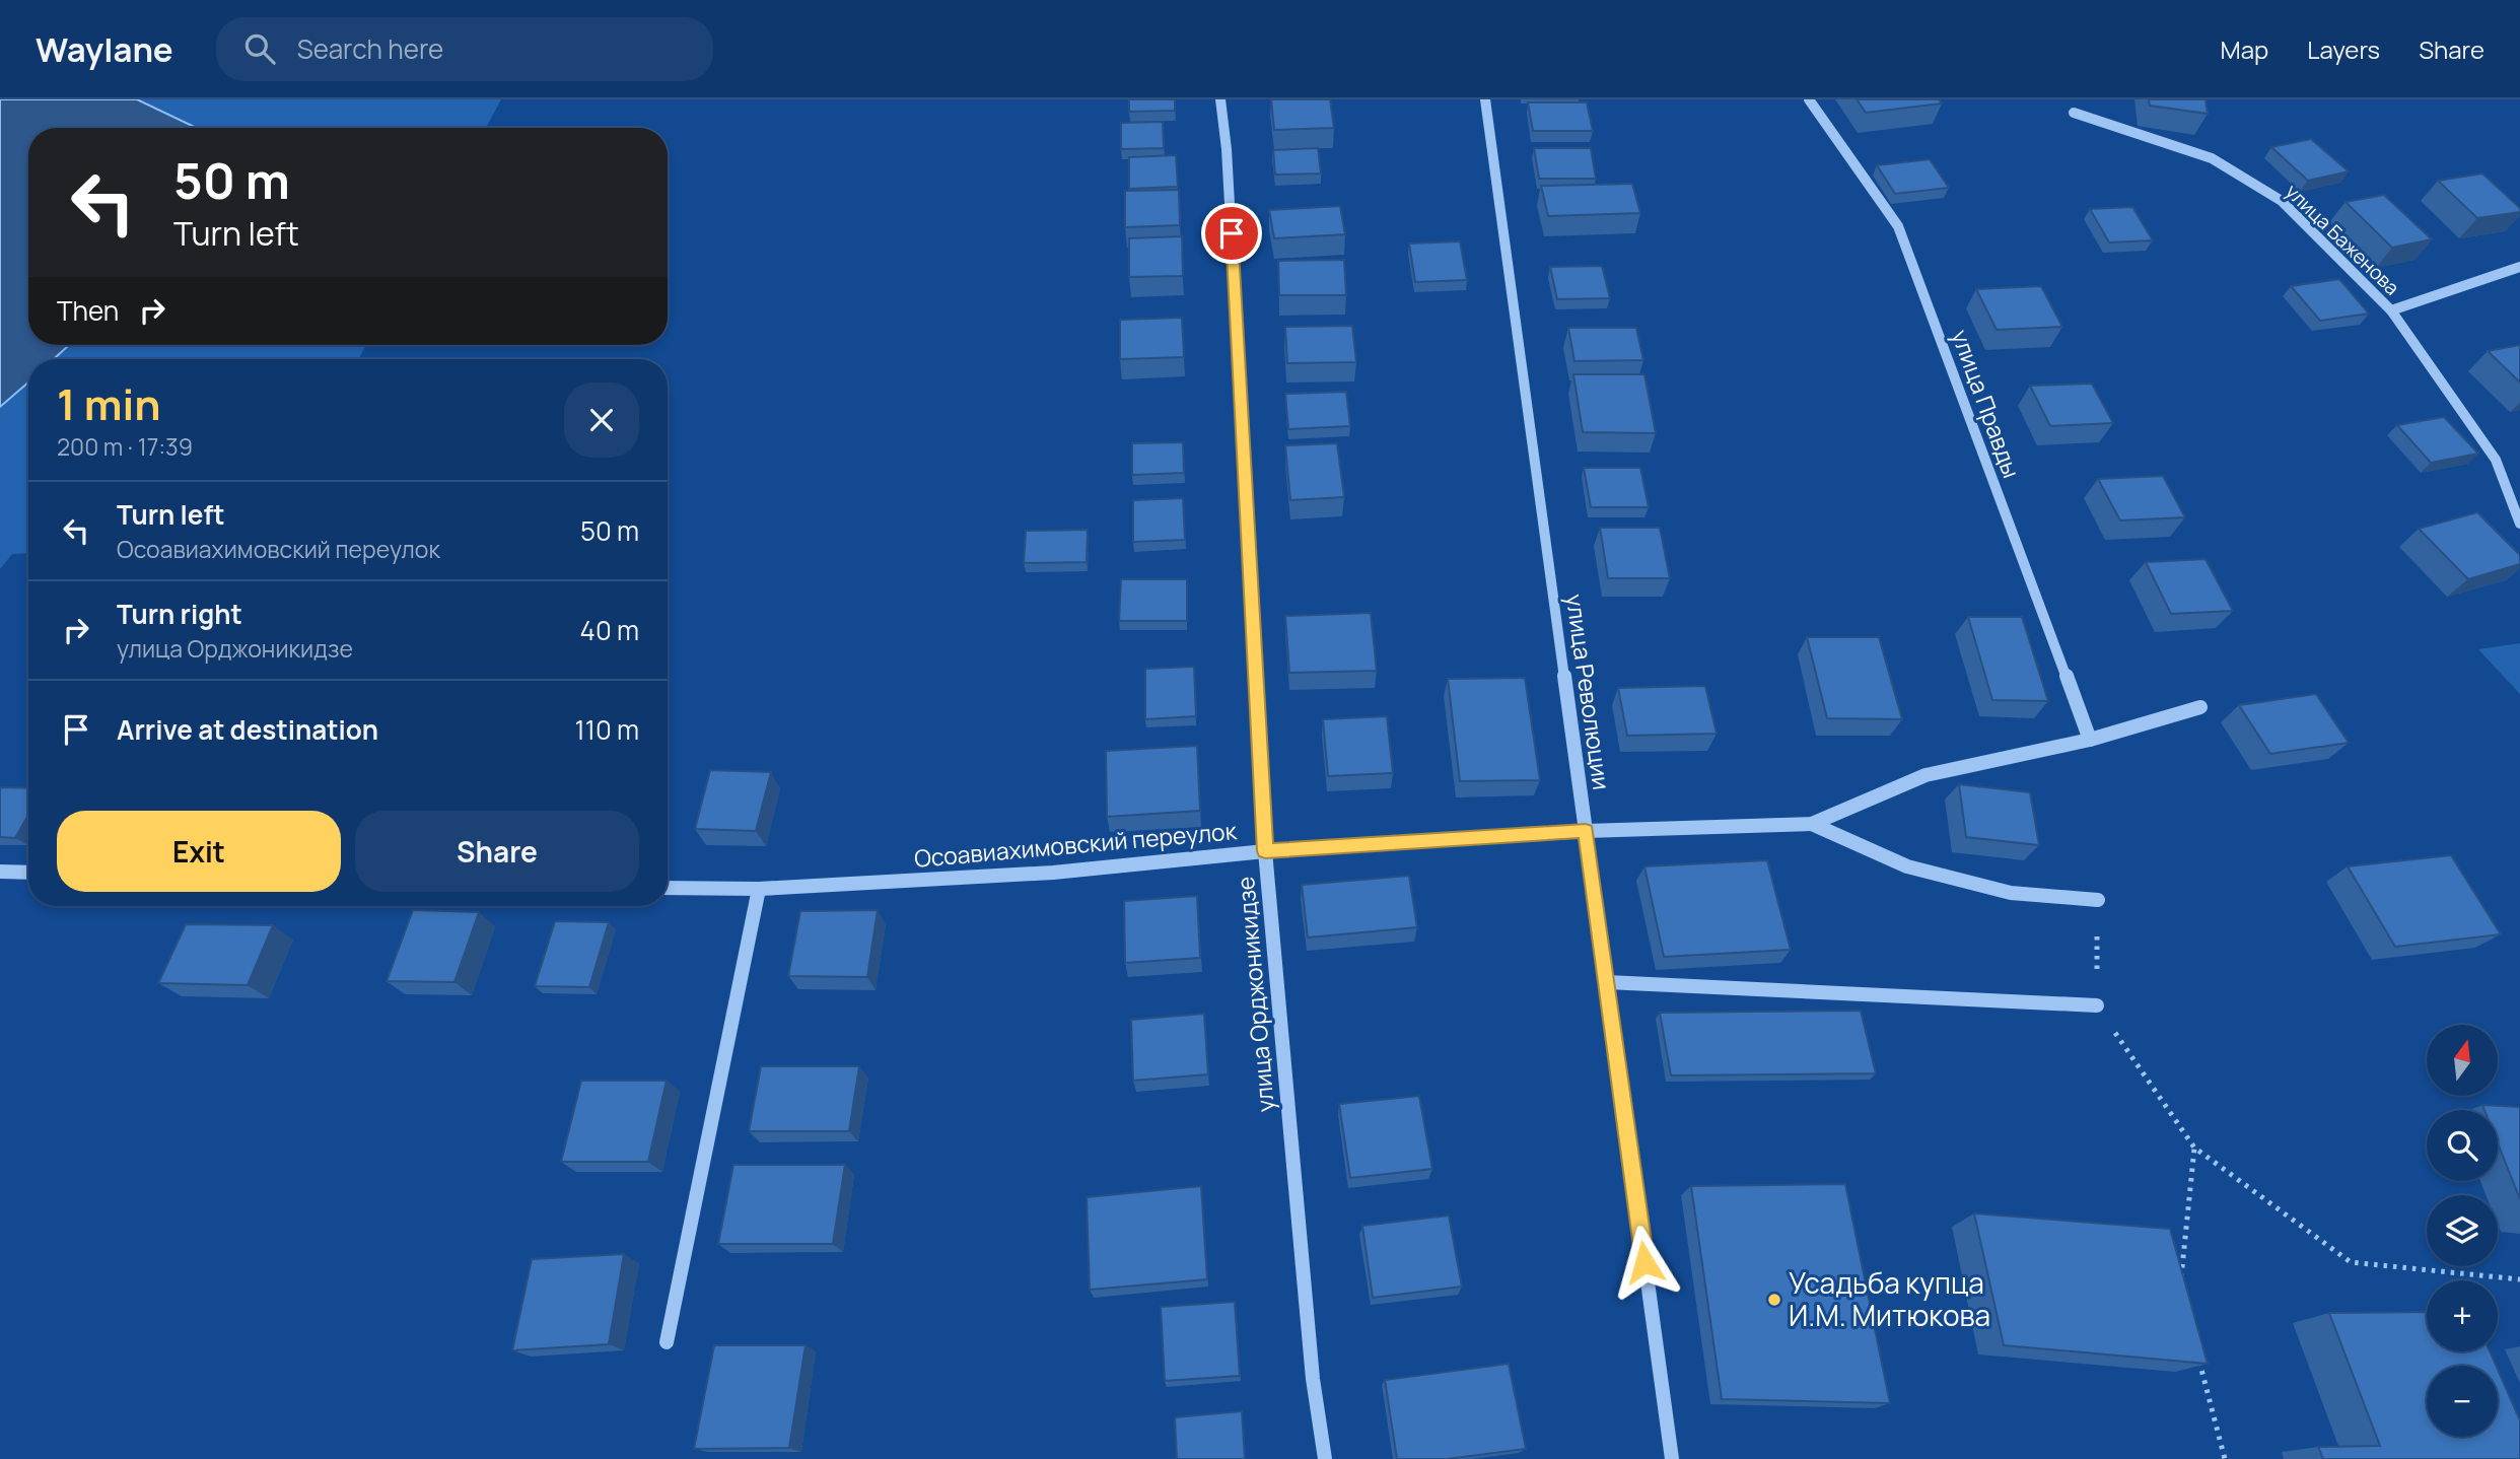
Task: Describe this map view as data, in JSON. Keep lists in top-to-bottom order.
{
  "streets": {
    "street": [
      "улица Баженова",
      "улица Правды",
      "улица Революции",
      "Осоавиахимовский переулок",
      "улица Орджоникидзе"
    ]
  },
  "crossings": [
    ["улица Правды", "Осоавиахимовский переулок"],
    ["улица Революции", "Осоавиахимовский переулок"],
    ["Осоавиахимовский переулок", "улица Орджоникидзе"]
  ],
  "places": ["Усадьба купца И.М. Митюкова"],
  "north": "top",
  "page": {
    "header": "Waylane",
    "search": "Search here",
    "nav": ["Map", "Layers", "Share"],
    "turn": ["50 m", "Turn left"],
    "then": "Then",
    "heading": ["1 min", "200 m · 17:39"],
    "list": [
      {
        "name": "Turn left",
        "note": "Осоавиахимовский переулок",
        "value": "50 m"
      },
      {
        "name": "Turn right",
        "note": "улица Орджоникидзе",
        "value": "40 m"
      },
      {
        "name": "Arrive at destination",
        "value": "110 m"
      }
    ],
    "buttons": ["Exit", "Share"],
    "map_buttons": ["+", "−"]
  }
}
